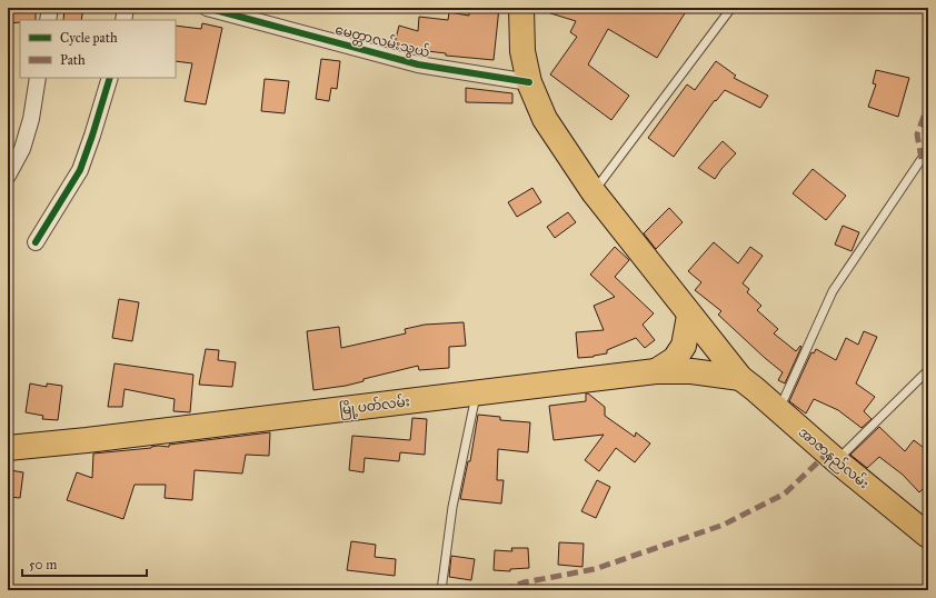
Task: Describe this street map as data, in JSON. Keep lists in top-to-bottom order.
{
  "streets": {
    "highway": ["မြို့ပတ်လမ်း", "အာဇာနည်လမ်း"],
    "street": ["မေတ္တာလမ်းသွယ်"]
  },
  "crossings": [
    ["မေတ္တာလမ်းသွယ်", "အာဇာနည်လမ်း"],
    ["မြို့ပတ်လမ်း", "အာဇာနည်လမ်း"]
  ],
  "legend": ["Cycle path", "Path"],
  "scale_bar": "50 m"
}
